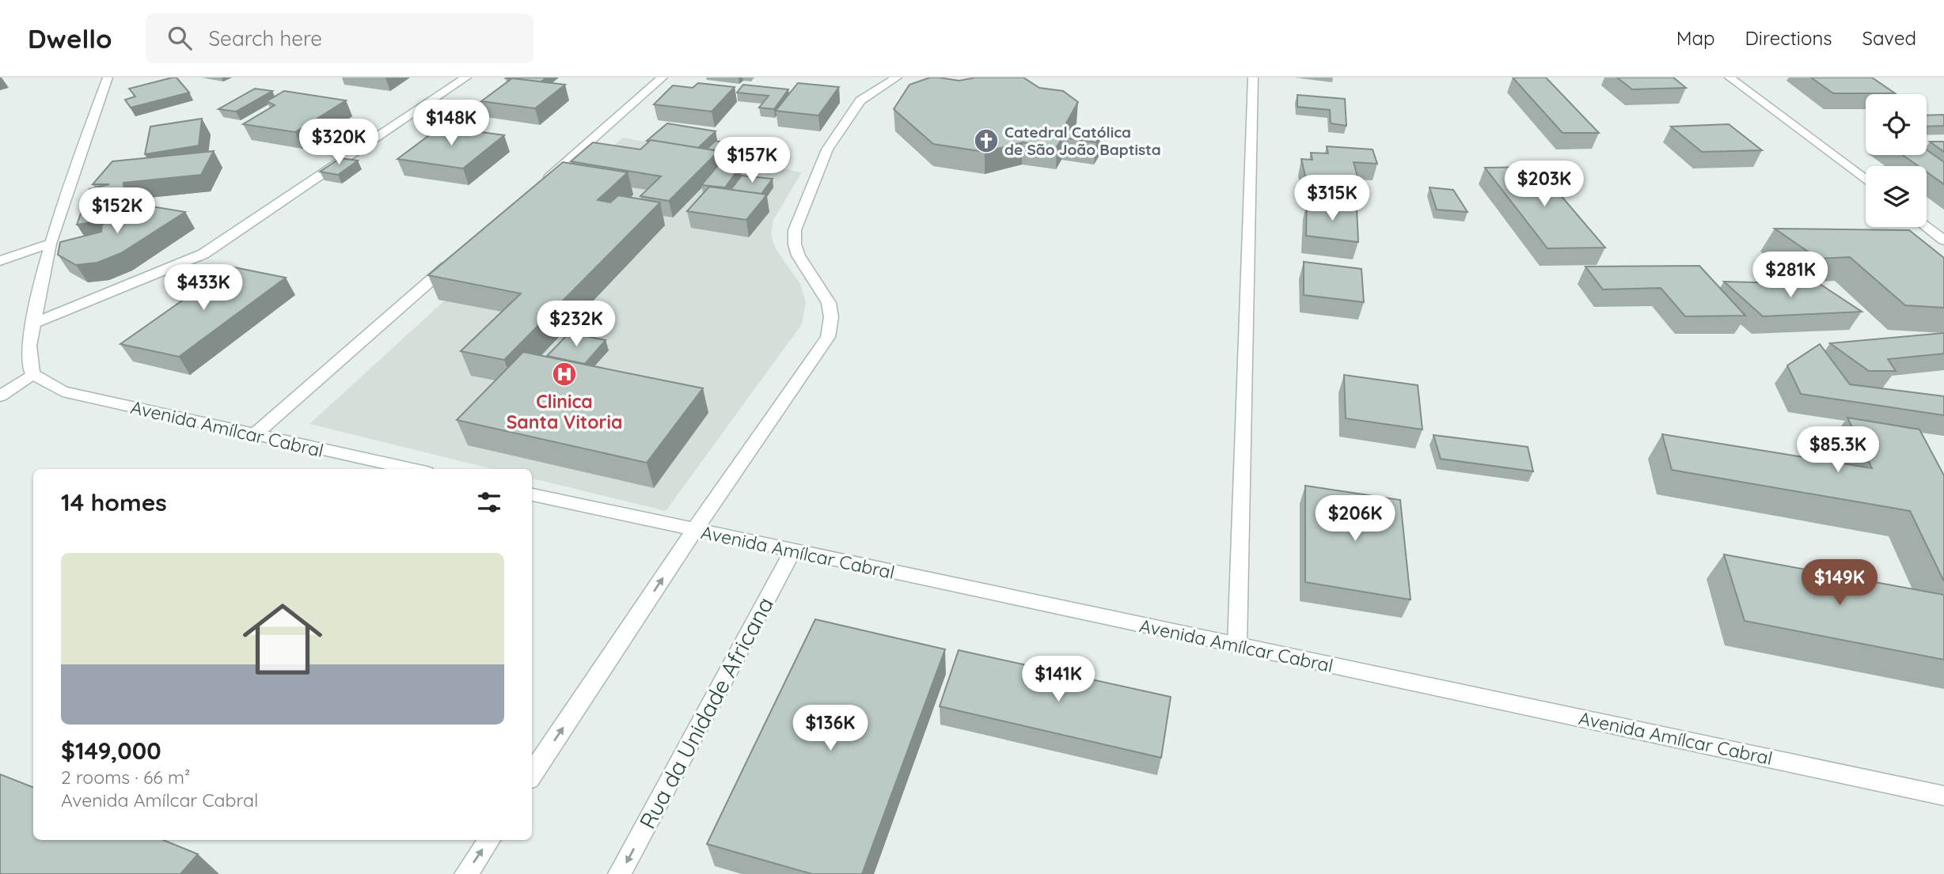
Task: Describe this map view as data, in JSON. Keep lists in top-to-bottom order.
{
  "streets": {
    "street": ["Avenida Amílcar Cabral", "Rua da Unidade Africana"]
  },
  "crossings": [
    ["Avenida Amílcar Cabral", "Rua da Unidade Africana"]
  ],
  "places": {
    "church": ["Catedral Católica de São João Baptista"],
    "hospital": ["Clinica Santa Vitoria"]
  },
  "page": {
    "header": "Dwello",
    "search": "Search here",
    "nav": ["Map", "Directions", "Saved"],
    "price": [
      "$148K",
      "$320K",
      "$157K",
      "$203K",
      "$315K",
      "$152K",
      "$281K",
      "$433K",
      "$232K",
      "$85.3K",
      "$206K",
      "$149K",
      "$141K",
      "$136K"
    ],
    "heading": "14 homes",
    "list": [
      {
        "name": "$149,000",
        "note": "2 rooms · 66 m² · Avenida Amílcar Cabral"
      }
    ]
  }
}
